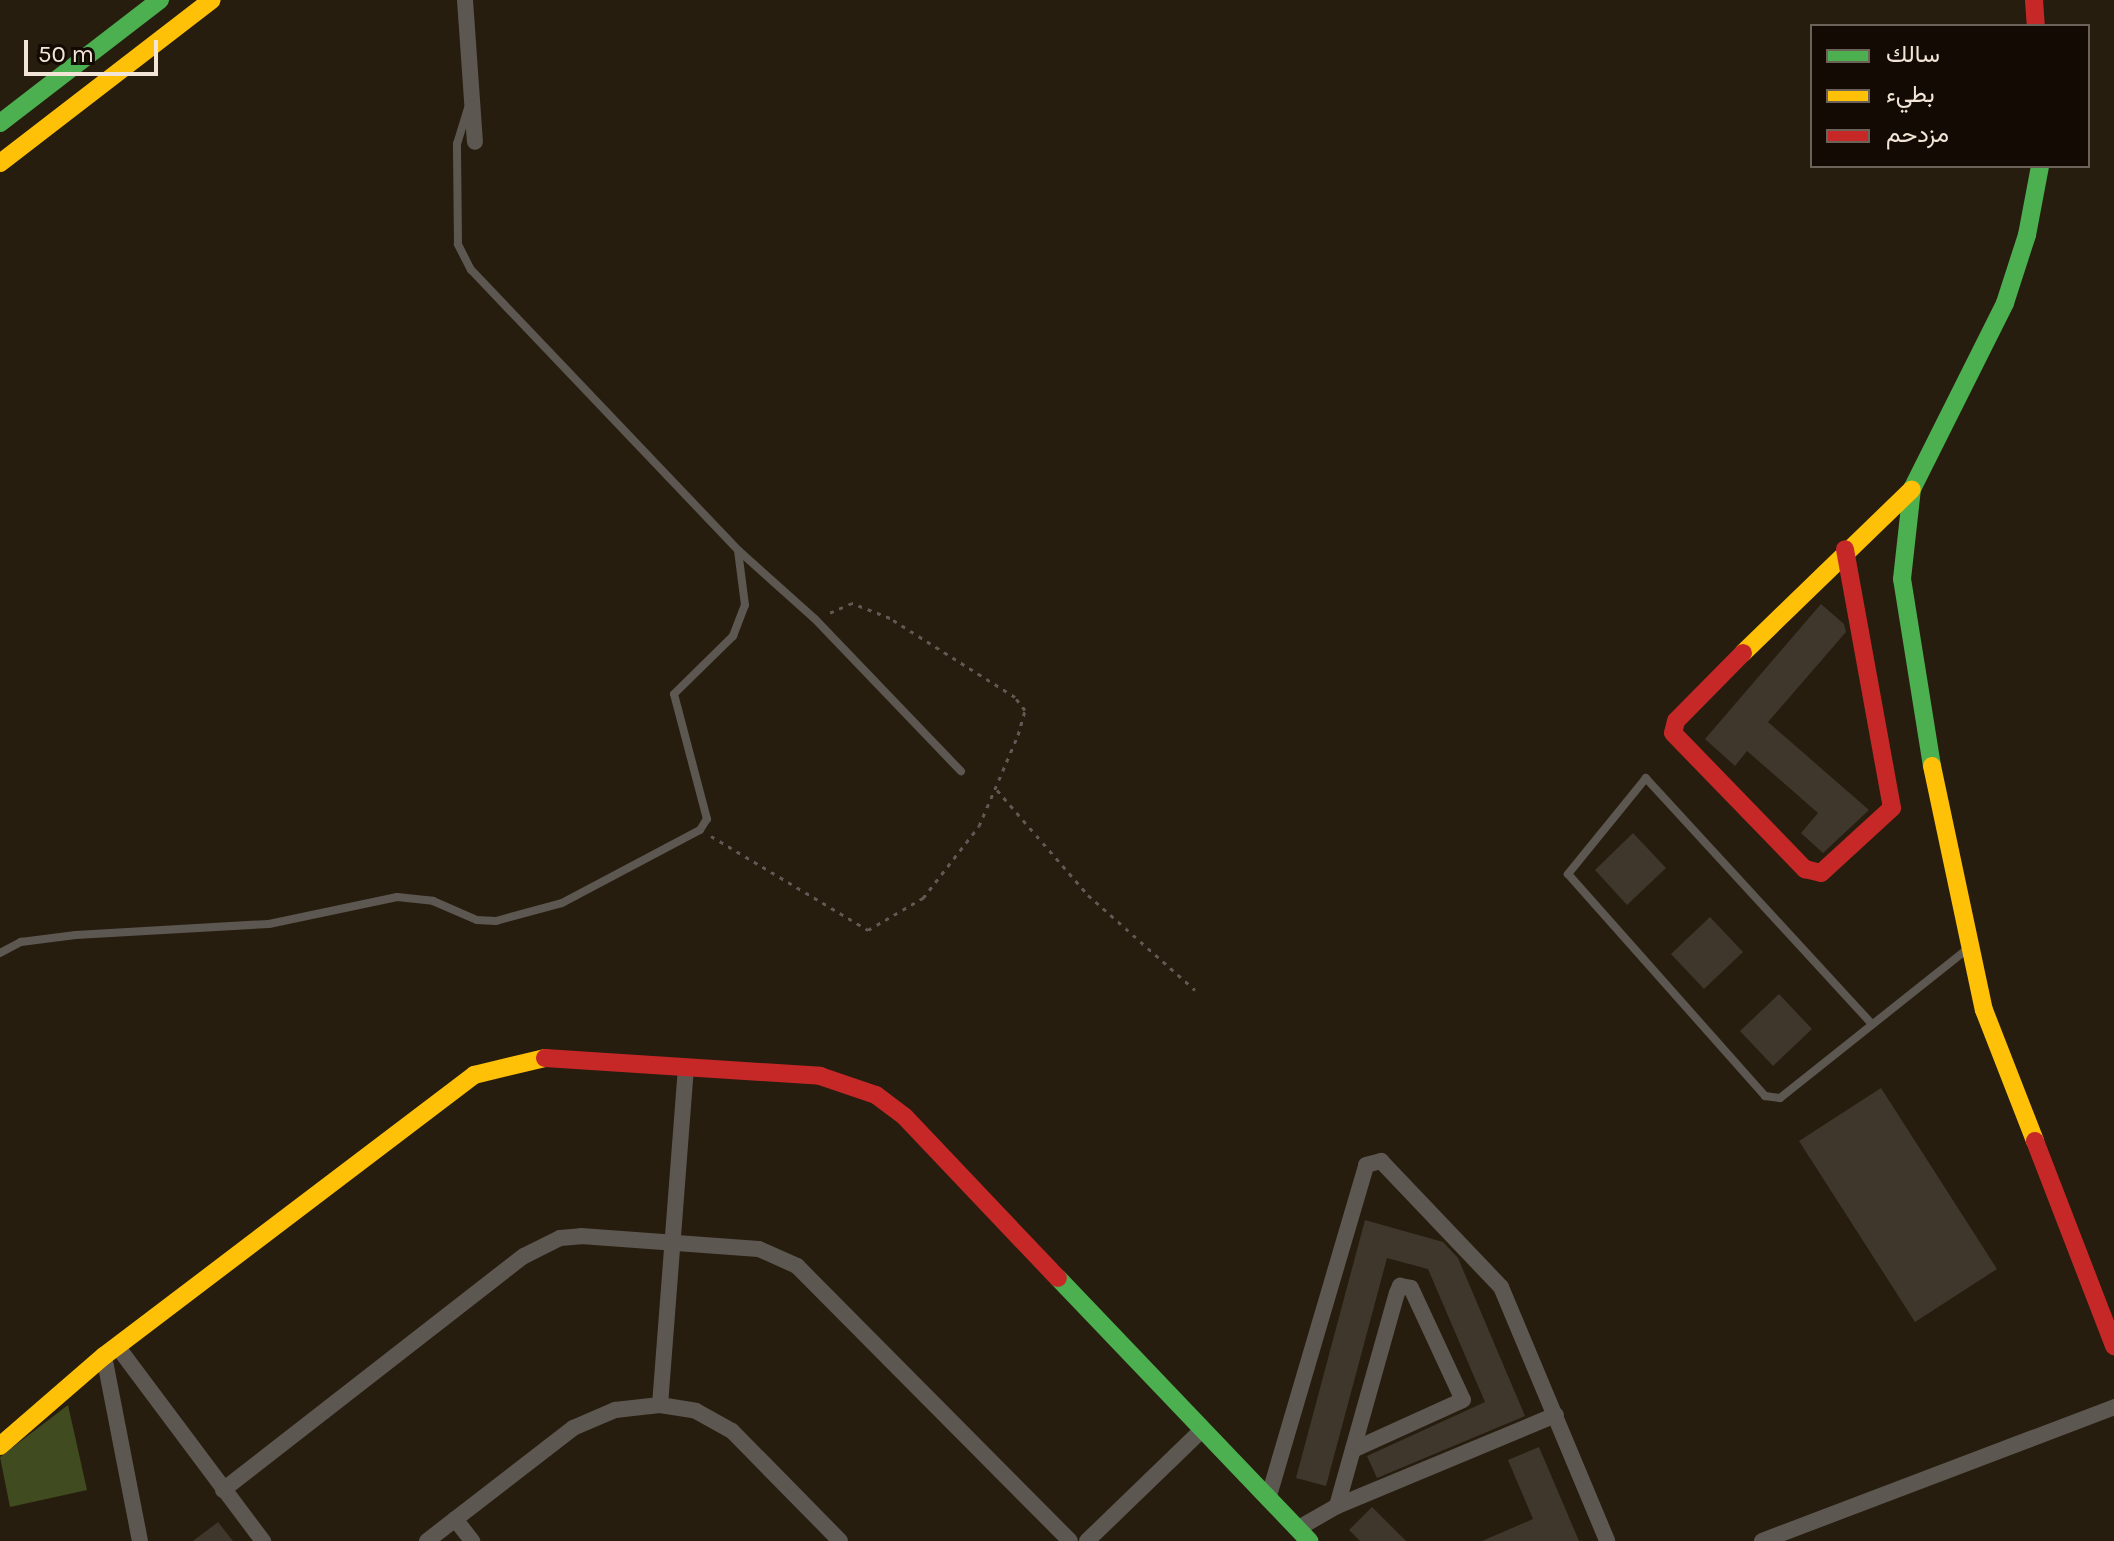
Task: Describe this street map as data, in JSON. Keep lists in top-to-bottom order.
{
  "legend": ["سالك", "بطيء", "مزدحم"],
  "scale_bar": "50 m"
}
